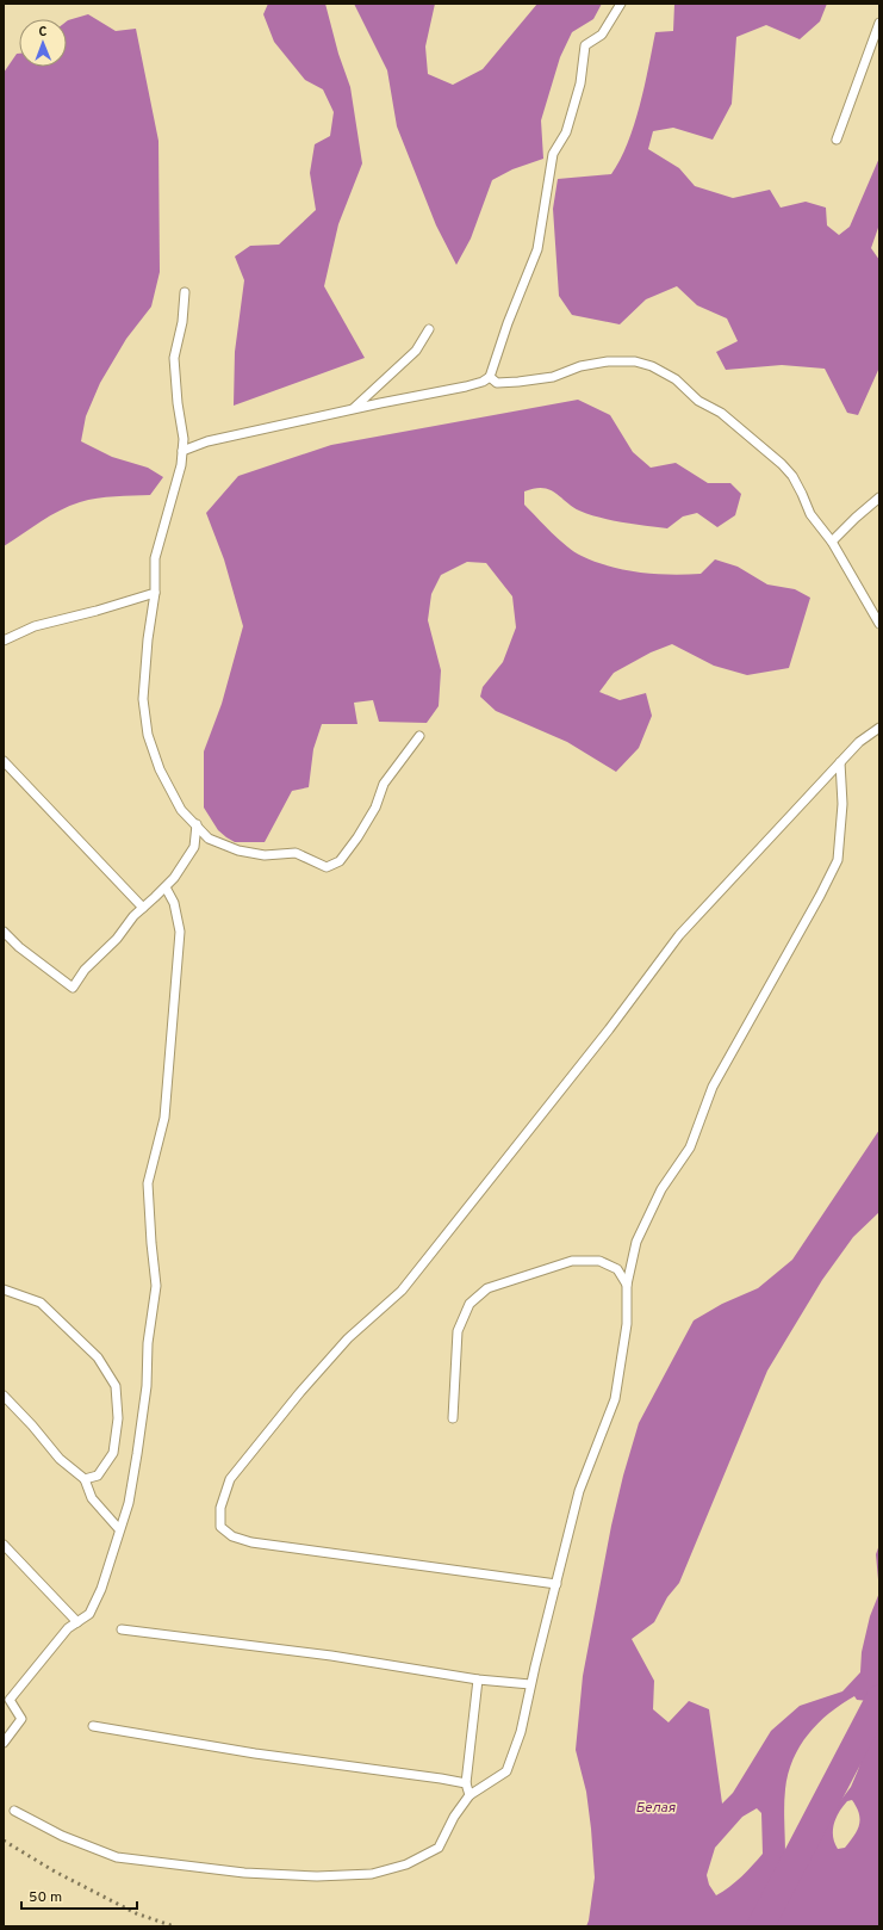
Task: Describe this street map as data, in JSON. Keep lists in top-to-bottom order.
{
  "water": ["Белая"],
  "scale_bar": "50 m",
  "north": "top"
}
